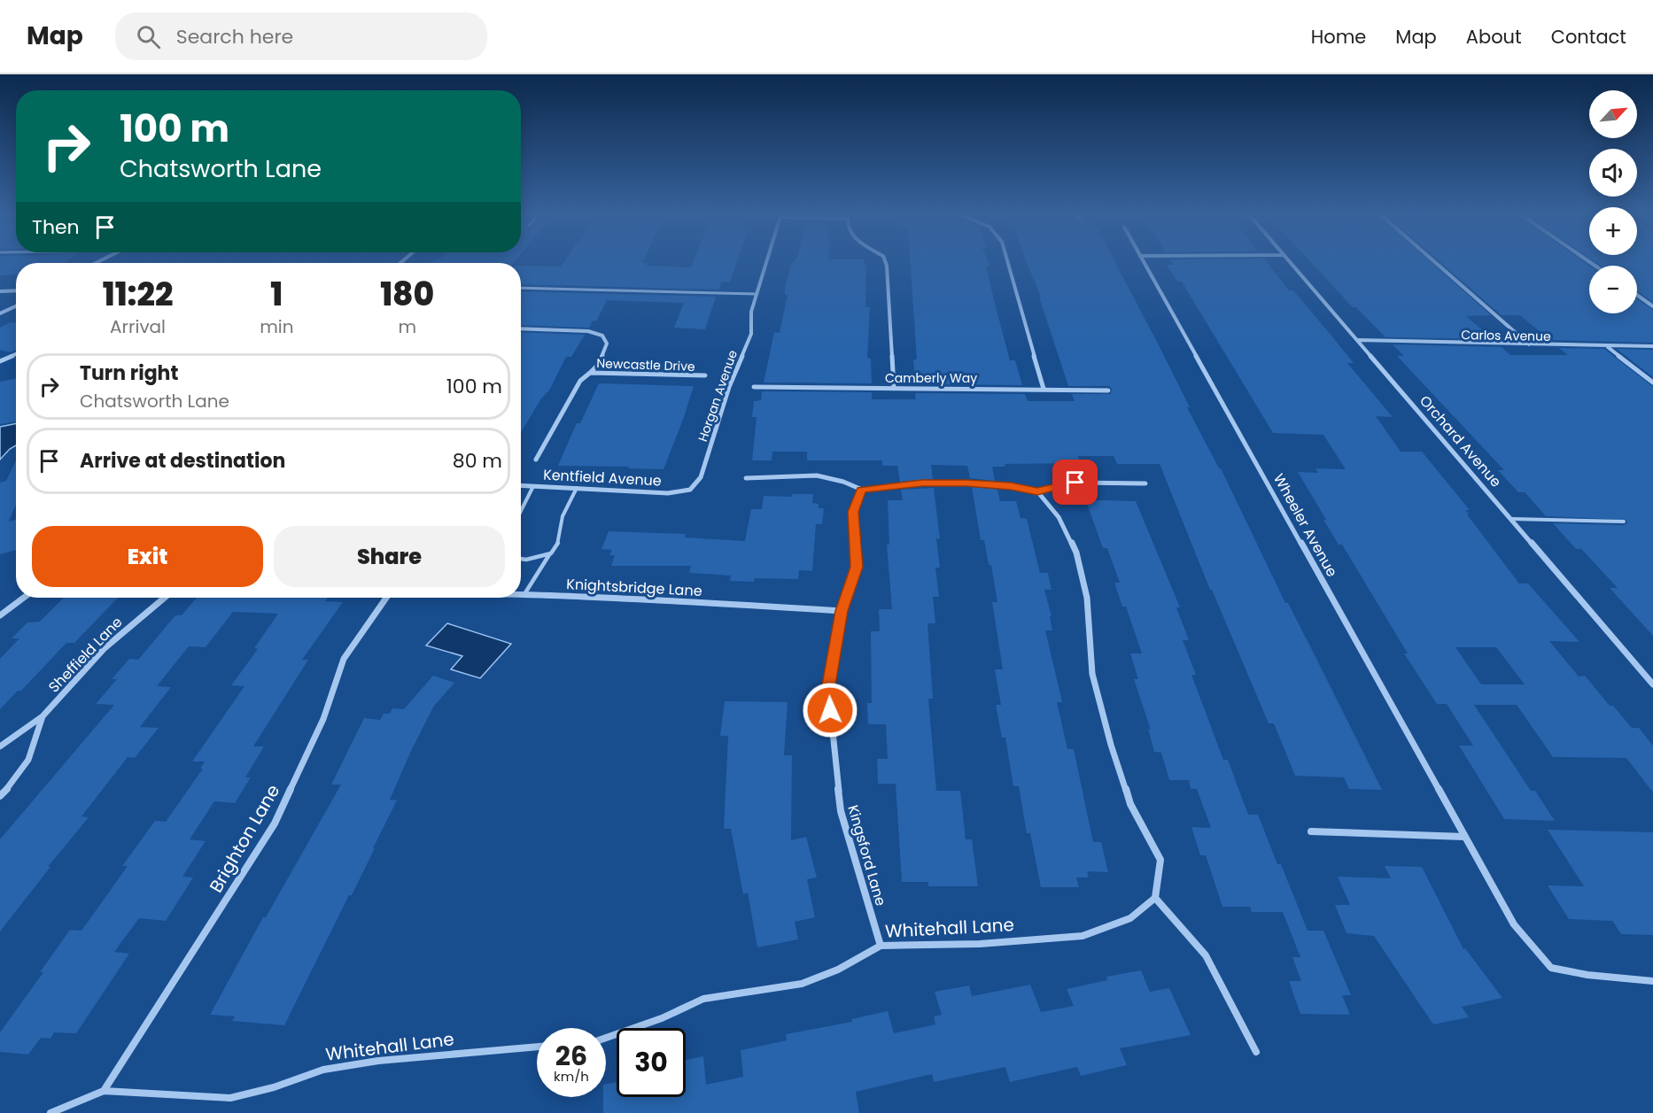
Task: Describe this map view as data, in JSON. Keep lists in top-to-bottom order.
{
  "streets": {
    "street": [
      "Carlos Avenue",
      "Newcastle Drive",
      "Camberly Way",
      "Horgan Avenue",
      "Orchard Avenue",
      "Kentfield Avenue",
      "Wheeler Avenue",
      "Knightsbridge Lane",
      "Sheffield Lane",
      "Brighton Lane",
      "Kingsford Lane",
      "Whitehall Lane"
    ]
  },
  "crossings": [
    ["Carlos Avenue", "Orchard Avenue"],
    ["Horgan Avenue", "Kentfield Avenue"],
    ["Knightsbridge Lane", "Kingsford Lane"],
    ["Brighton Lane", "Whitehall Lane"],
    ["Kingsford Lane", "Whitehall Lane"]
  ],
  "north": "top right",
  "page": {
    "header": "Map",
    "search": "Search here",
    "nav": [
      "Home",
      "Map",
      "About",
      "Contact"
    ],
    "map_buttons": ["+", "−"],
    "turn": ["100 m", "Chatsworth Lane"],
    "then": "Then",
    "eta": [
      "11:22",
      "Arrival",
      "1",
      "min",
      "180",
      "m"
    ],
    "list": [
      {
        "name": "Turn right",
        "note": "Chatsworth Lane",
        "value": "100 m"
      },
      {
        "name": "Arrive at destination",
        "value": "80 m"
      }
    ],
    "buttons": ["Exit", "Share"],
    "speed": "26 km/h",
    "limit": "30"
  }
}
